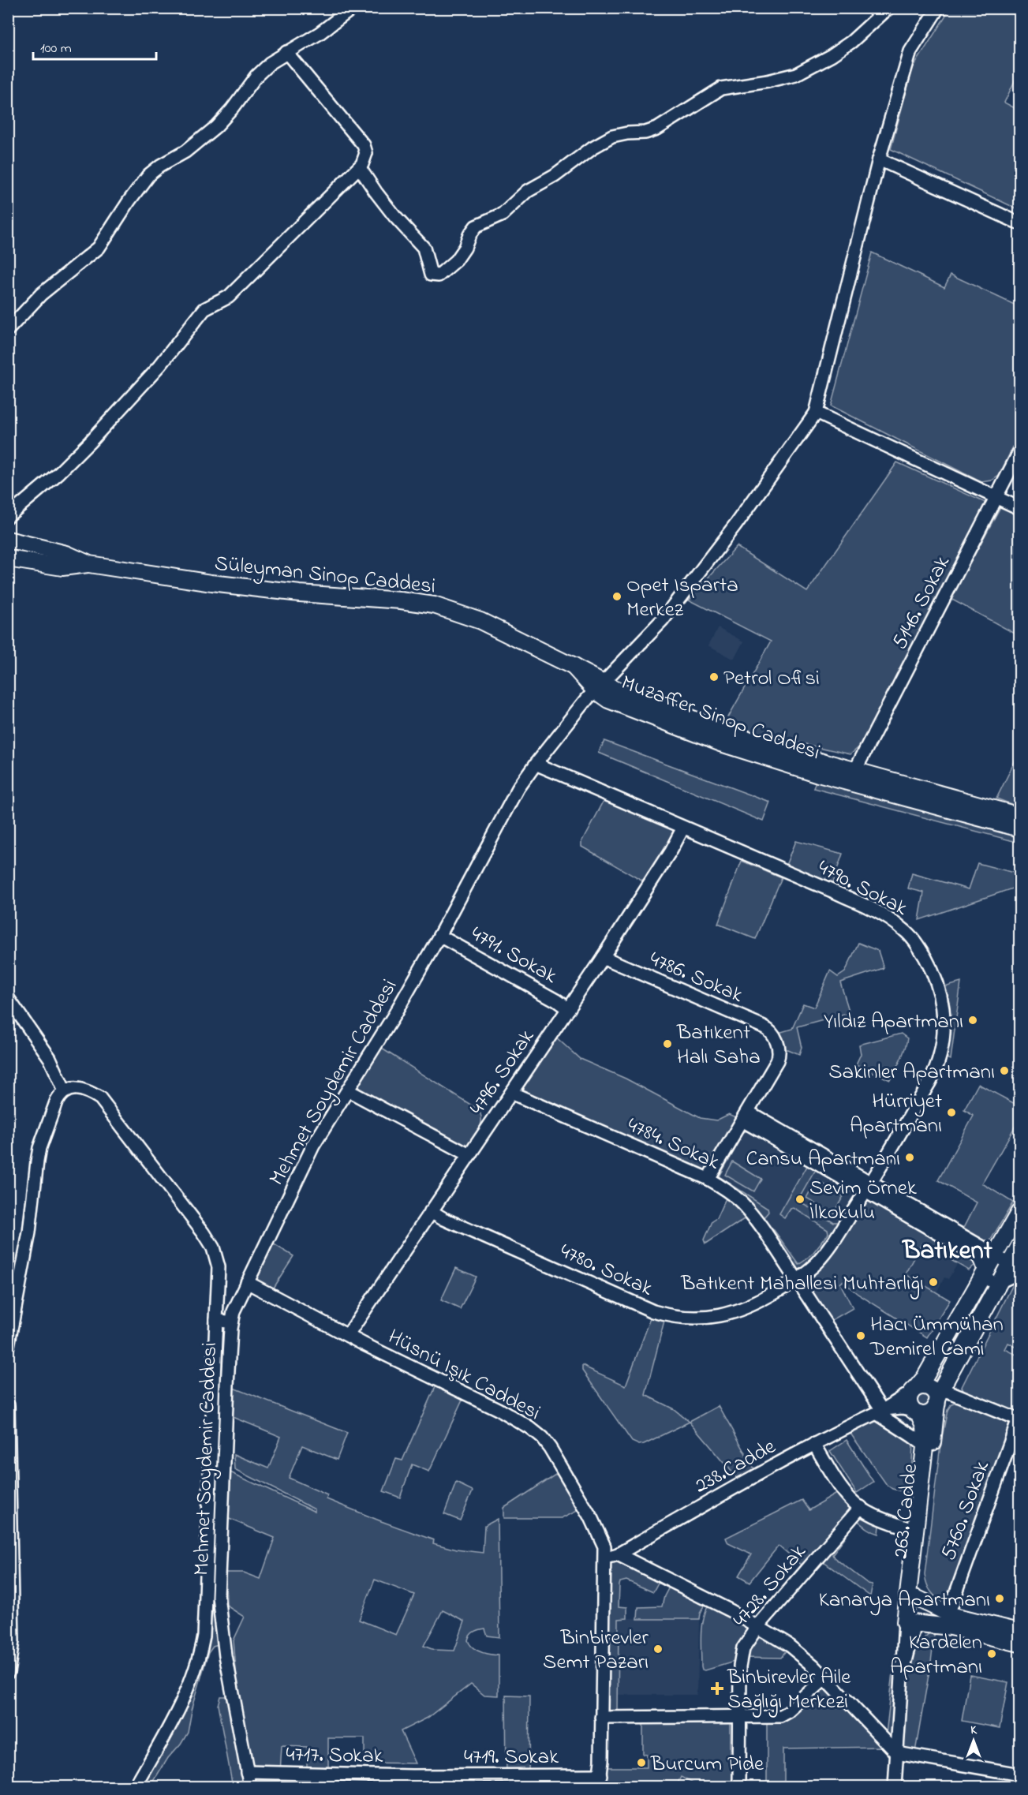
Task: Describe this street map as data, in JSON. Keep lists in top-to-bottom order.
{
  "streets": {
    "main road": ["Süleyman Sinop Caddesi", "Muzaffer Sinop Caddesi", "263. Cadde"],
    "street": [
      "5146. Sokak",
      "4790. Sokak",
      "4791. Sokak",
      "4786. Sokak",
      "4796. Sokak",
      "Mehmet Soydemir Caddesi",
      "4784. Sokak",
      "4780. Sokak",
      "Hüsnü Işık Caddesi",
      "238.Cadde",
      "5760. Sokak",
      "4728. Sokak",
      "4717. Sokak",
      "4719. Sokak"
    ]
  },
  "crossings": [
    ["Süleyman Sinop Caddesi", "Muzaffer Sinop Caddesi"],
    ["5146. Sokak", "Muzaffer Sinop Caddesi"],
    ["Muzaffer Sinop Caddesi", "Mehmet Soydemir Caddesi"],
    ["4790. Sokak", "4796. Sokak"],
    ["4790. Sokak", "Mehmet Soydemir Caddesi"],
    ["4790. Sokak", "4780. Sokak"],
    ["4791. Sokak", "4796. Sokak"],
    ["4791. Sokak", "Mehmet Soydemir Caddesi"],
    ["4786. Sokak", "4796. Sokak"],
    ["4796. Sokak", "4784. Sokak"],
    ["4796. Sokak", "4780. Sokak"],
    ["4796. Sokak", "Hüsnü Işık Caddesi"],
    ["Mehmet Soydemir Caddesi", "Hüsnü Işık Caddesi"],
    ["Mehmet Soydemir Caddesi", "4717. Sokak"],
    ["4784. Sokak", "4780. Sokak"],
    ["4784. Sokak", "238.Cadde"],
    ["Hüsnü Işık Caddesi", "238.Cadde"],
    ["Hüsnü Işık Caddesi", "4719. Sokak"],
    ["238.Cadde", "263. Cadde"],
    ["4717. Sokak", "4719. Sokak"]
  ],
  "districts": ["Batıkent"],
  "places": {
    "other": [
      "Opet Isparta Merkez",
      "Petrol Ofisi",
      "Yıldız Apartmanı",
      "Batıkent Halı Saha",
      "Sakinler Apartmanı",
      "Hürriyet Apartmanı",
      "Cansu Apartmanı",
      "Sevim Örnek İlkokulu",
      "Batıkent Mahallesi Muhtarlığı",
      "Hacı Ümmühan Demirel Cami",
      "Kanarya Apartmanı",
      "Binbirevler Semt Pazarı",
      "Kardelen Apartmanı",
      "Burcum Pide"
    ],
    "health": ["Binbirevler Aile Sağlığı Merkezi"]
  },
  "scale_bar": "100 m",
  "north": "top"
}
